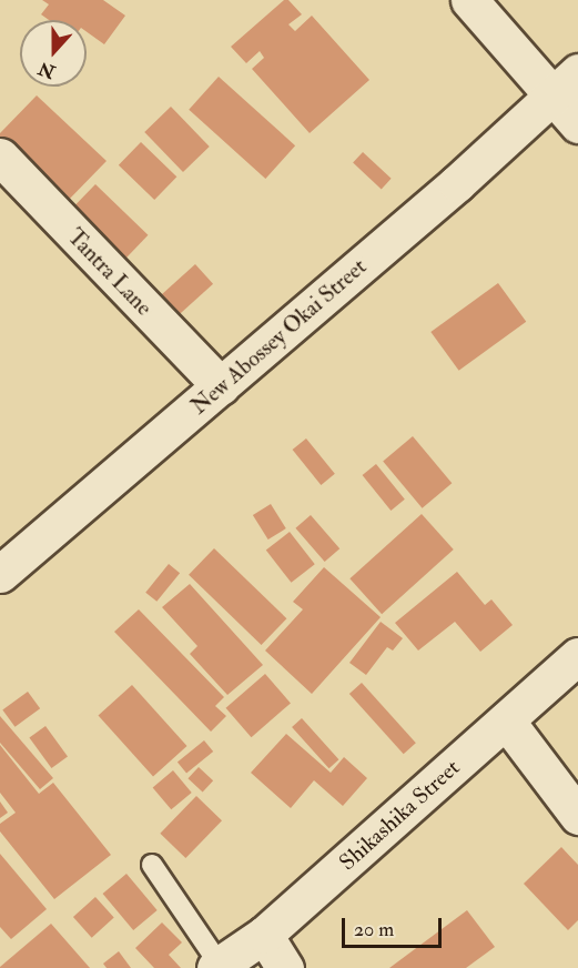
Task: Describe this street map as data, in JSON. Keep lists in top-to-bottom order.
{
  "streets": {
    "street": ["Tantra Lane", "New Abossey Okai Street", "Shikashika Street"]
  },
  "crossings": [
    ["Tantra Lane", "New Abossey Okai Street"]
  ],
  "scale_bar": "20 m",
  "north": "bottom"
}
